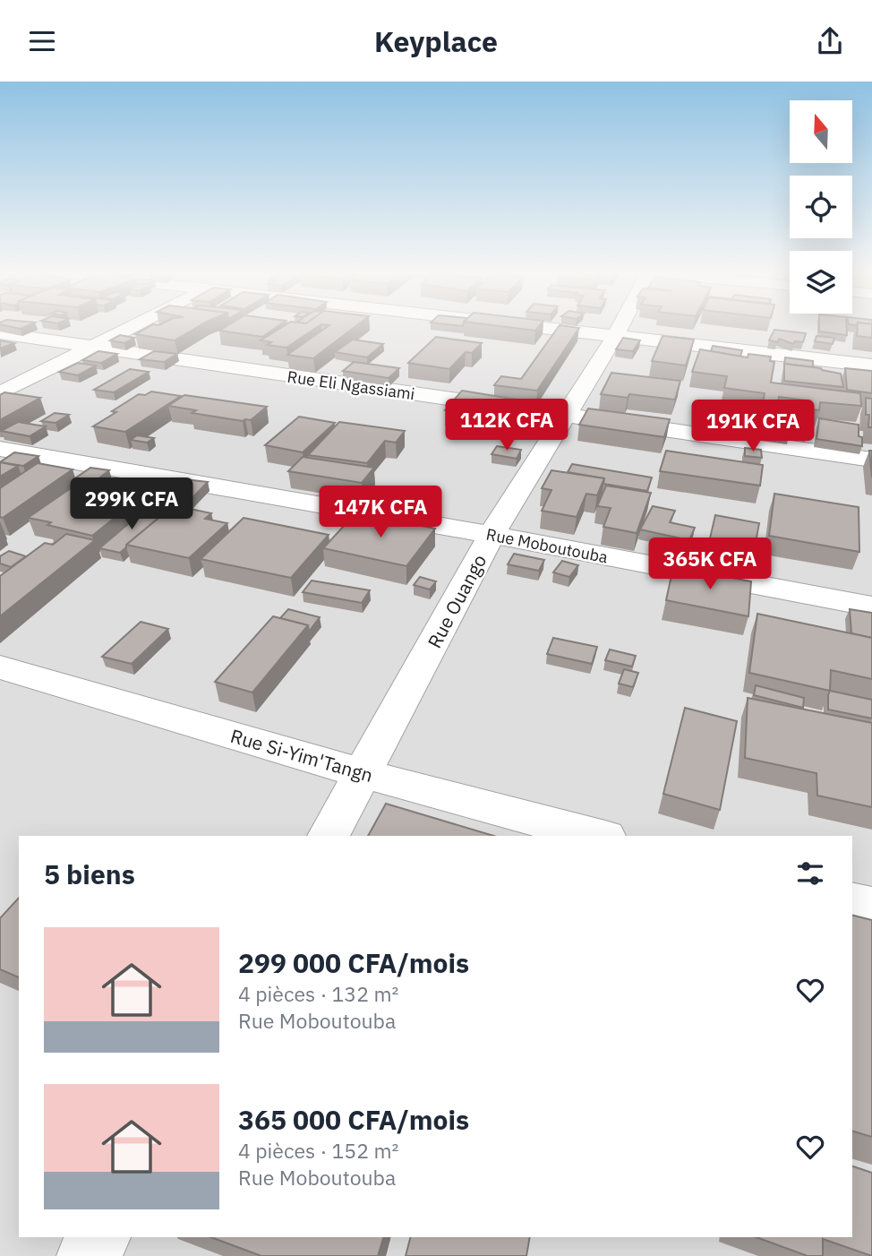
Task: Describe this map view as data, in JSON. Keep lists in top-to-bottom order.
{
  "streets": {
    "street": [
      "Rue Eli Ngassiami",
      "Rue Moboutouba",
      "Rue Ouango",
      "Rue Si-Yim'Tangn"
    ]
  },
  "crossings": [
    ["Rue Eli Ngassiami", "Rue Ouango"],
    ["Rue Moboutouba", "Rue Ouango"],
    ["Rue Ouango", "Rue Si-Yim'Tangn"]
  ],
  "north": "top",
  "page": {
    "header": "Keyplace",
    "price": [
      "112K CFA",
      "191K CFA",
      "299K CFA",
      "147K CFA",
      "365K CFA"
    ],
    "heading": "5 biens",
    "list": [
      {
        "name": "299 000 CFA/mois",
        "note": "4 pièces · 132 m² · Rue Moboutouba"
      },
      {
        "name": "365 000 CFA/mois",
        "note": "4 pièces · 152 m² · Rue Moboutouba"
      }
    ]
  }
}
